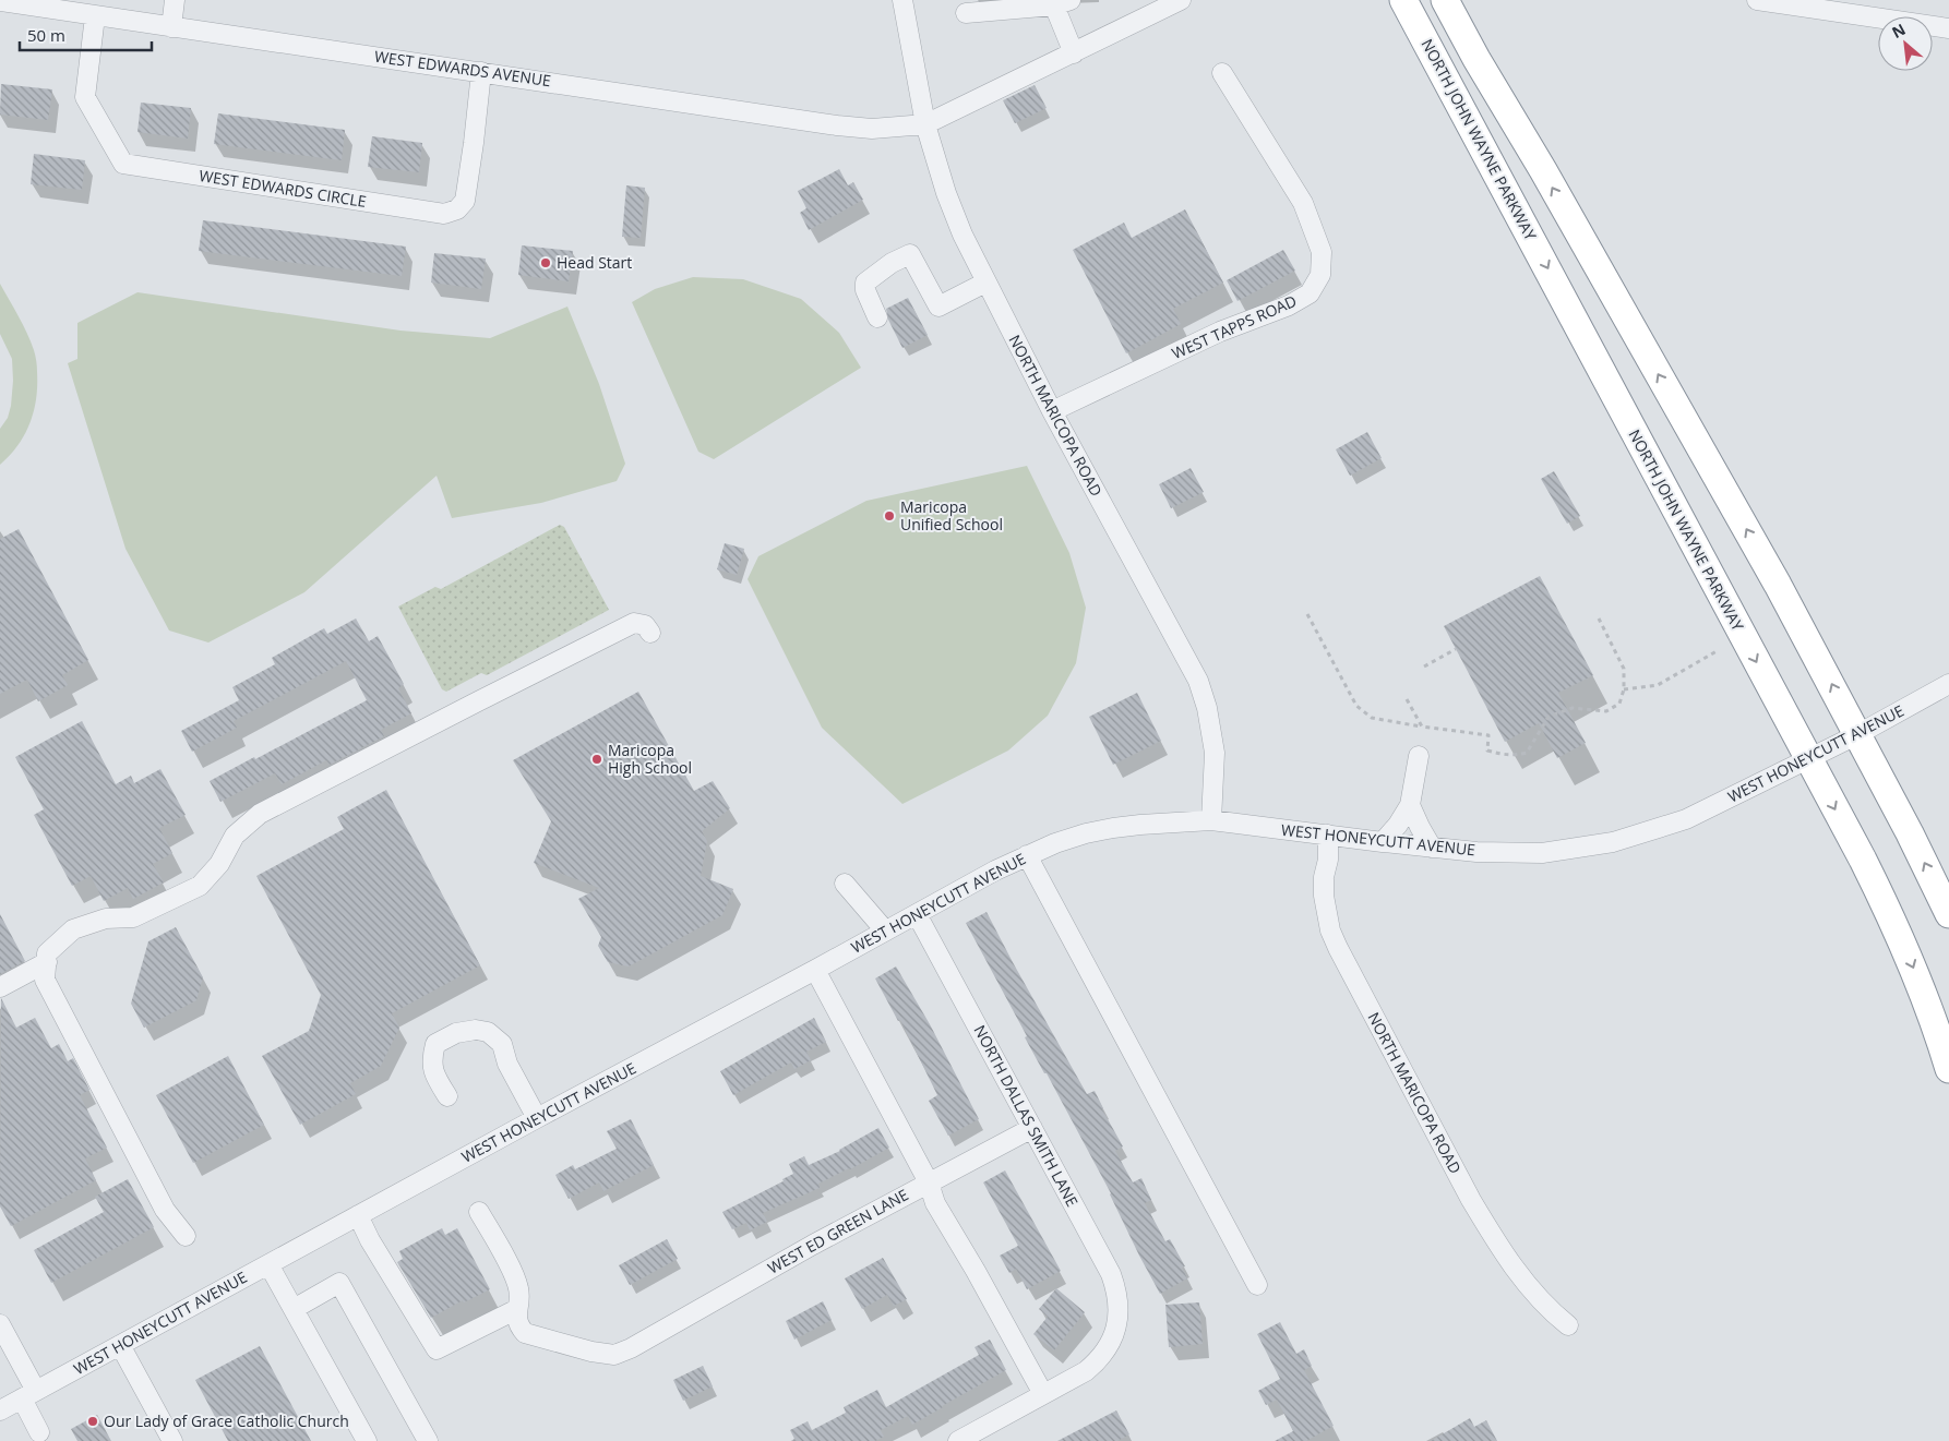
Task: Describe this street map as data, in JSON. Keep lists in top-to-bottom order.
{
  "streets": {
    "highway": ["NORTH JOHN WAYNE PARKWAY"],
    "street": [
      "WEST EDWARDS AVENUE",
      "WEST EDWARDS CIRCLE",
      "WEST TAPPS ROAD",
      "NORTH MARICOPA ROAD",
      "WEST HONEYCUTT AVENUE",
      "NORTH DALLAS SMITH LANE",
      "WEST ED GREEN LANE"
    ]
  },
  "crossings": [
    ["WEST EDWARDS AVENUE", "WEST EDWARDS CIRCLE"],
    ["WEST EDWARDS AVENUE", "NORTH MARICOPA ROAD"],
    ["NORTH JOHN WAYNE PARKWAY", "WEST HONEYCUTT AVENUE"],
    ["WEST TAPPS ROAD", "NORTH MARICOPA ROAD"],
    ["NORTH MARICOPA ROAD", "WEST HONEYCUTT AVENUE"],
    ["WEST HONEYCUTT AVENUE", "NORTH DALLAS SMITH LANE"],
    ["NORTH DALLAS SMITH LANE", "WEST ED GREEN LANE"]
  ],
  "places": [
    "Head Start",
    "Maricopa Unified School",
    "Maricopa High School",
    "Our Lady of Grace Catholic Church"
  ],
  "scale_bar": "50 m",
  "north": "top left"
}
